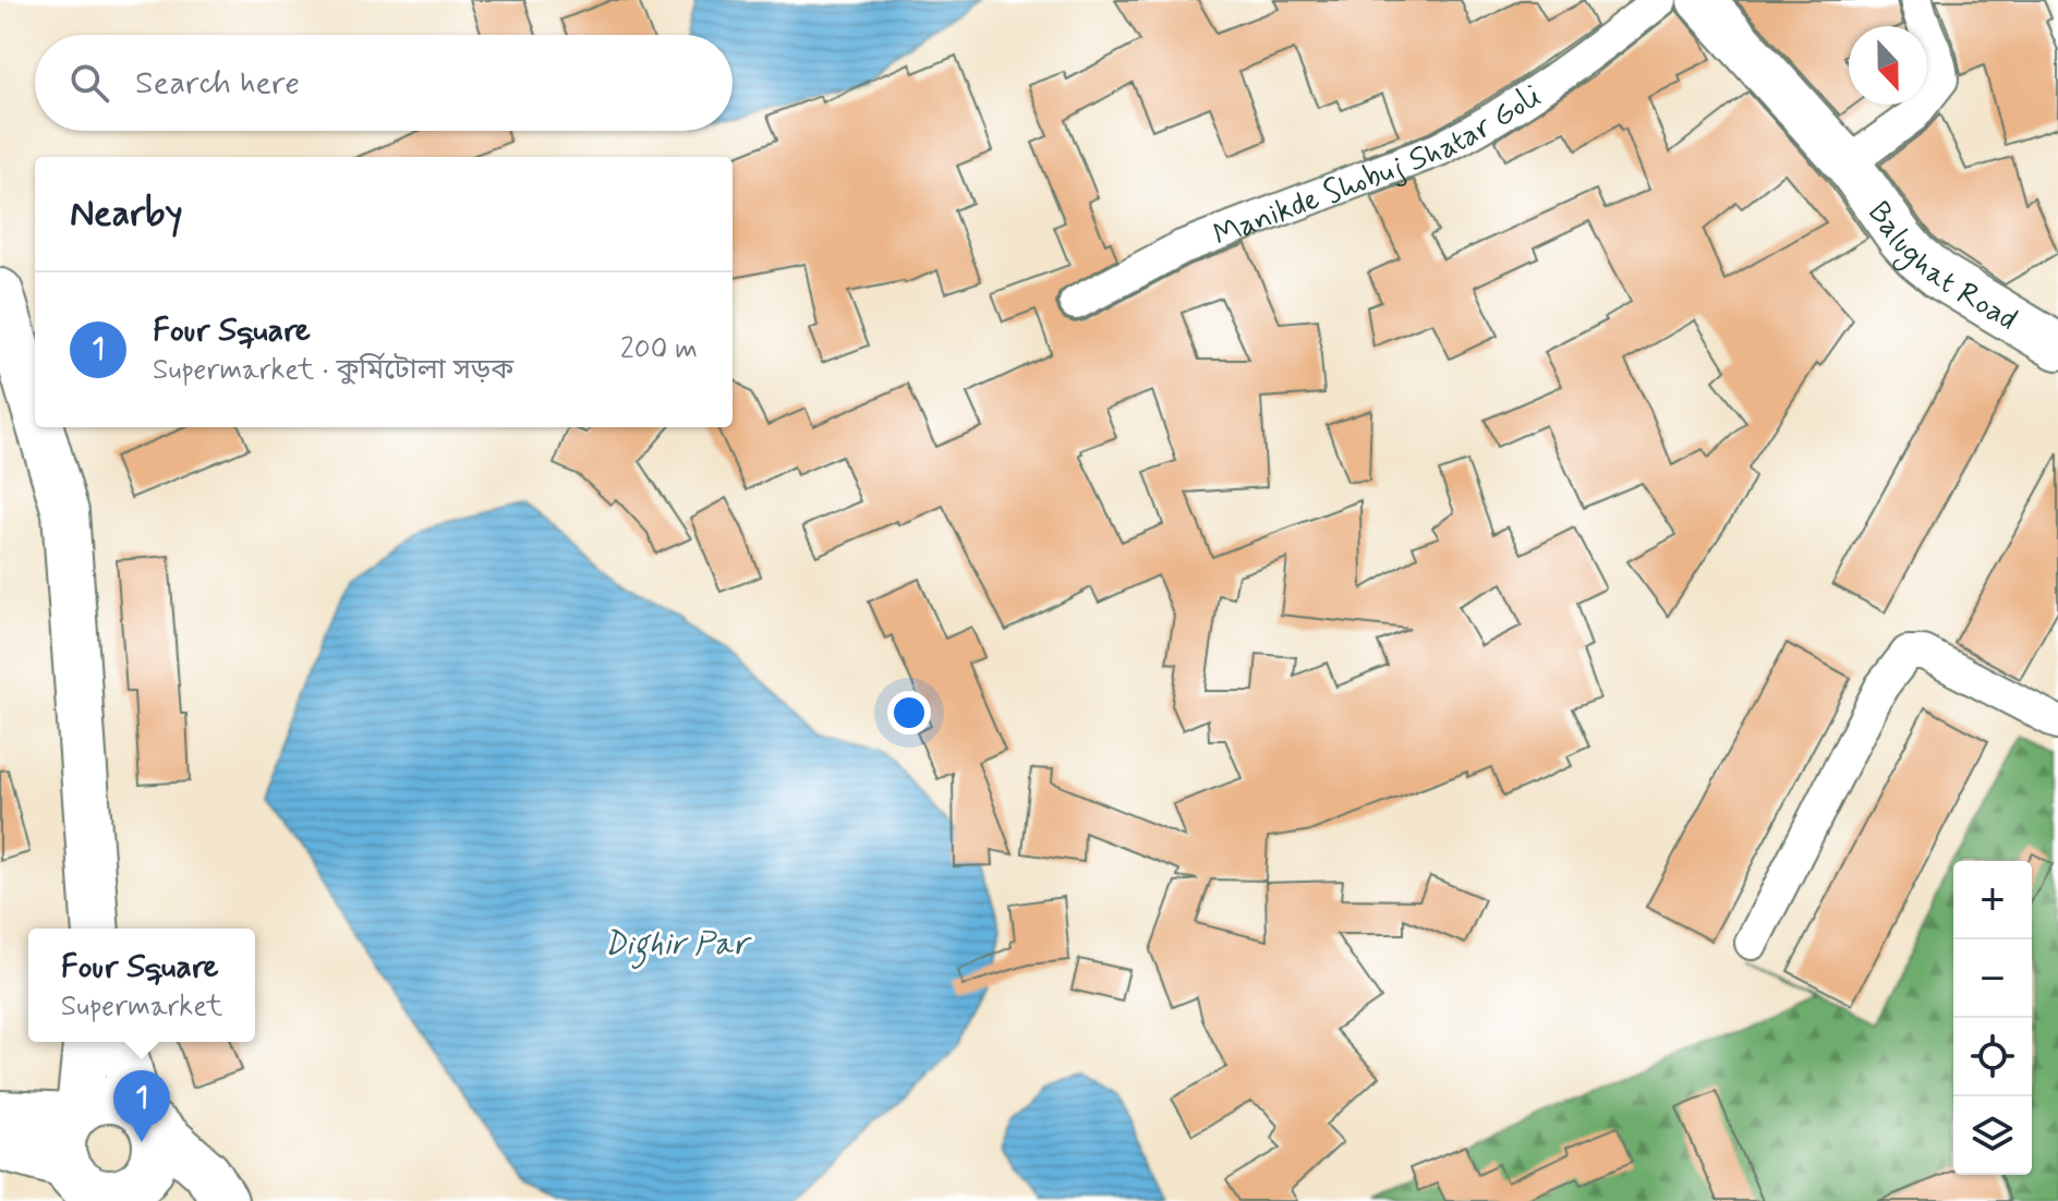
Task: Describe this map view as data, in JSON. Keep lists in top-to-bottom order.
{
  "streets": {
    "street": ["Manikde Shobuj Shatar Goli", "Balughat Road"]
  },
  "water": ["Dighir Par"],
  "north": "bottom",
  "page": {
    "search": "Search here",
    "heading": "Nearby",
    "list": [
      {
        "mark": "1",
        "name": "Four Square",
        "note": "Supermarket · কুর্মিটোলা সড়ক",
        "value": "200 m"
      }
    ],
    "map_buttons": ["+", "−"],
    "popup": ["Four Square", "Supermarket"],
    "pins": "1"
  }
}
